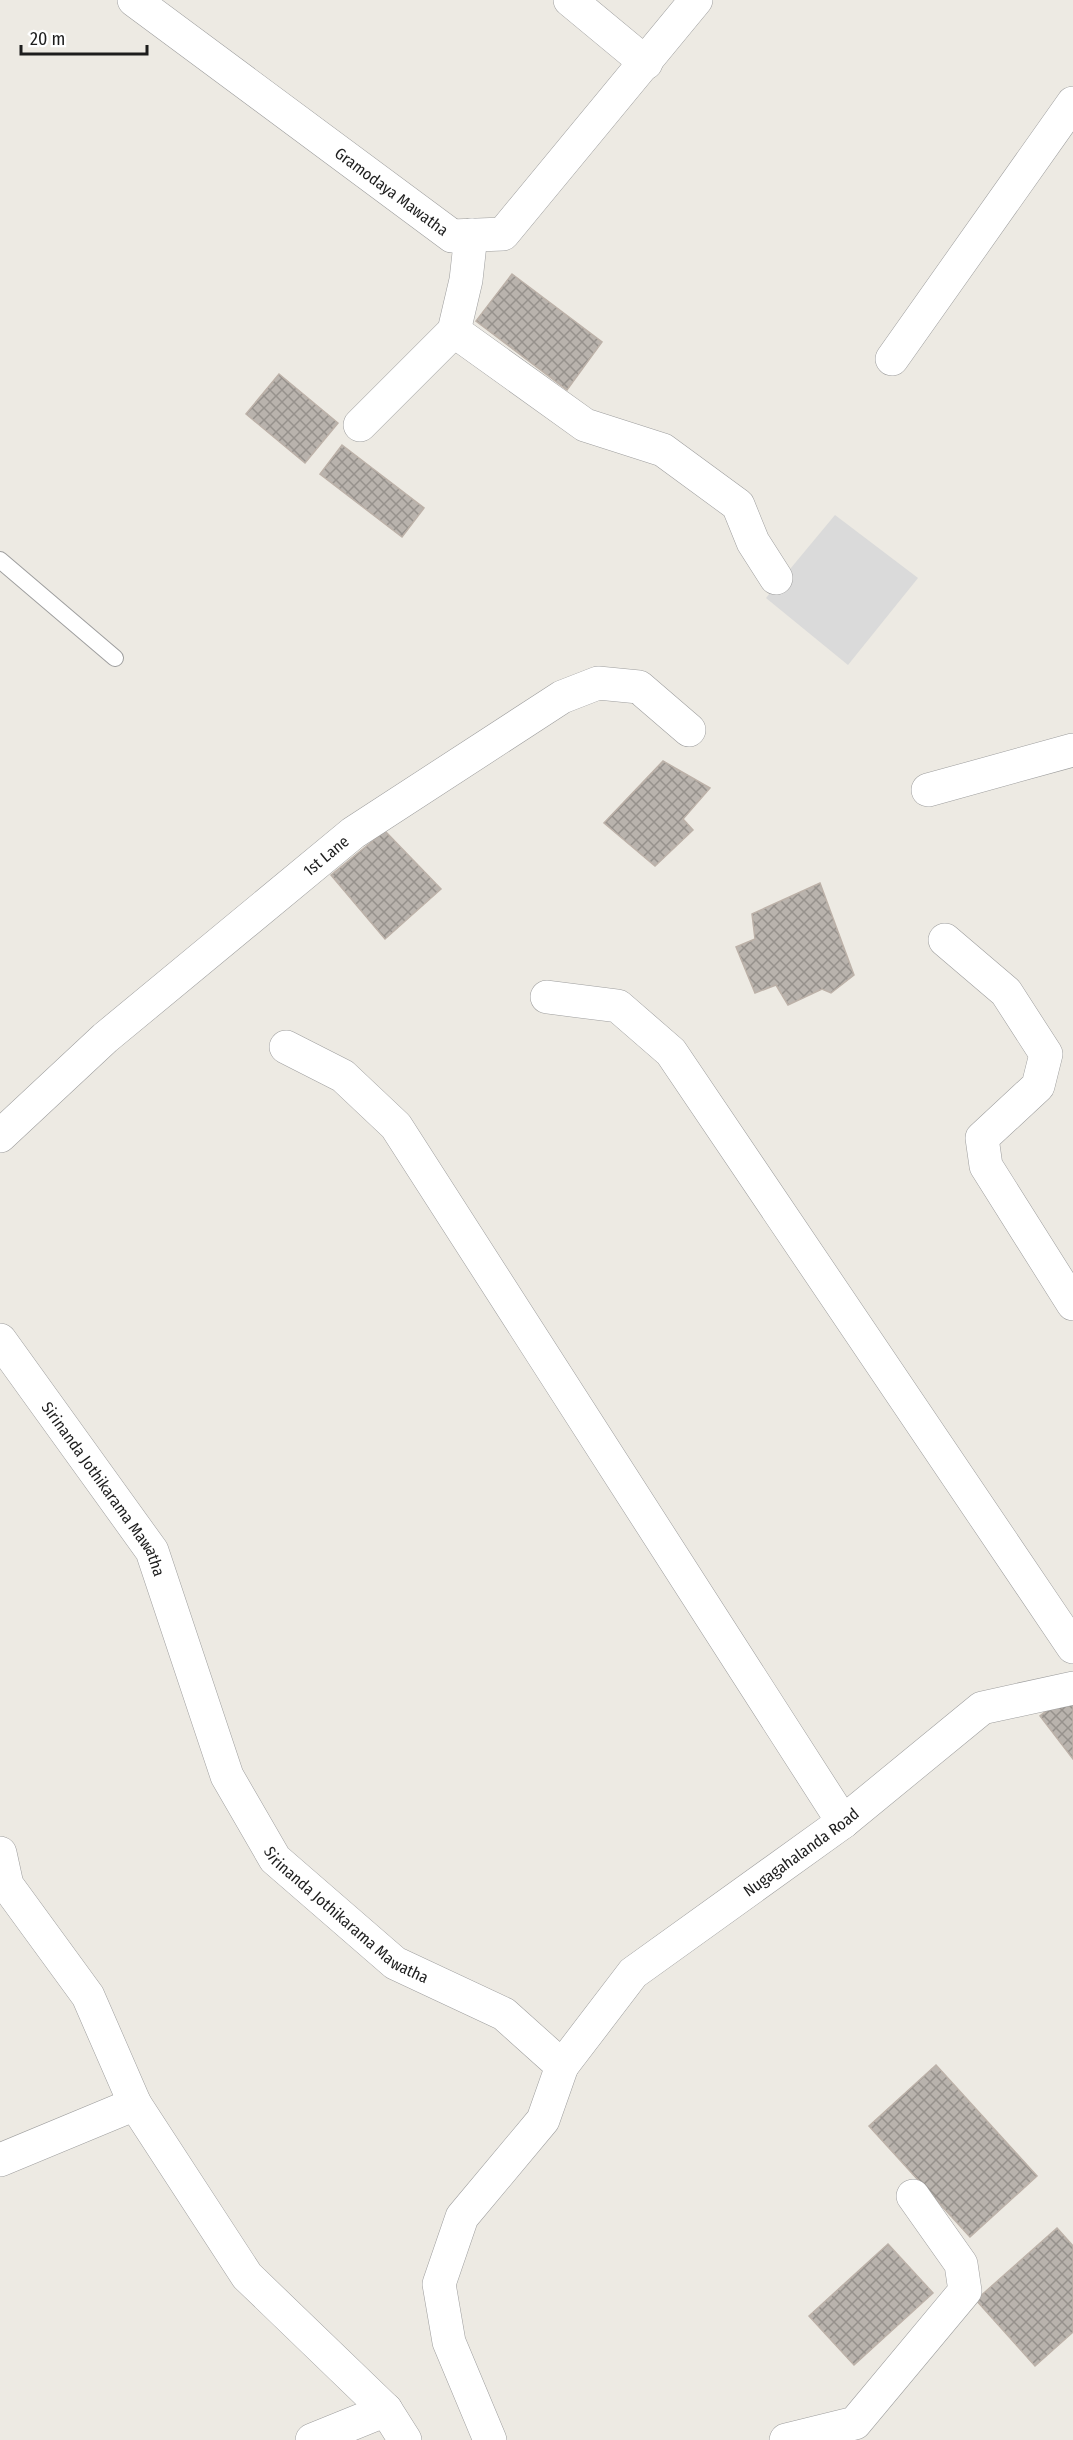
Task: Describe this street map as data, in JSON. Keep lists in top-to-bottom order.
{
  "streets": {
    "street": [
      "Gramodaya Mawatha",
      "1st Lane",
      "Sirinanda Jothikarama Mawatha",
      "Nugagahalanda Road"
    ]
  },
  "crossings": [
    ["Sirinanda Jothikarama Mawatha", "Nugagahalanda Road"]
  ],
  "scale_bar": "20 m"
}
